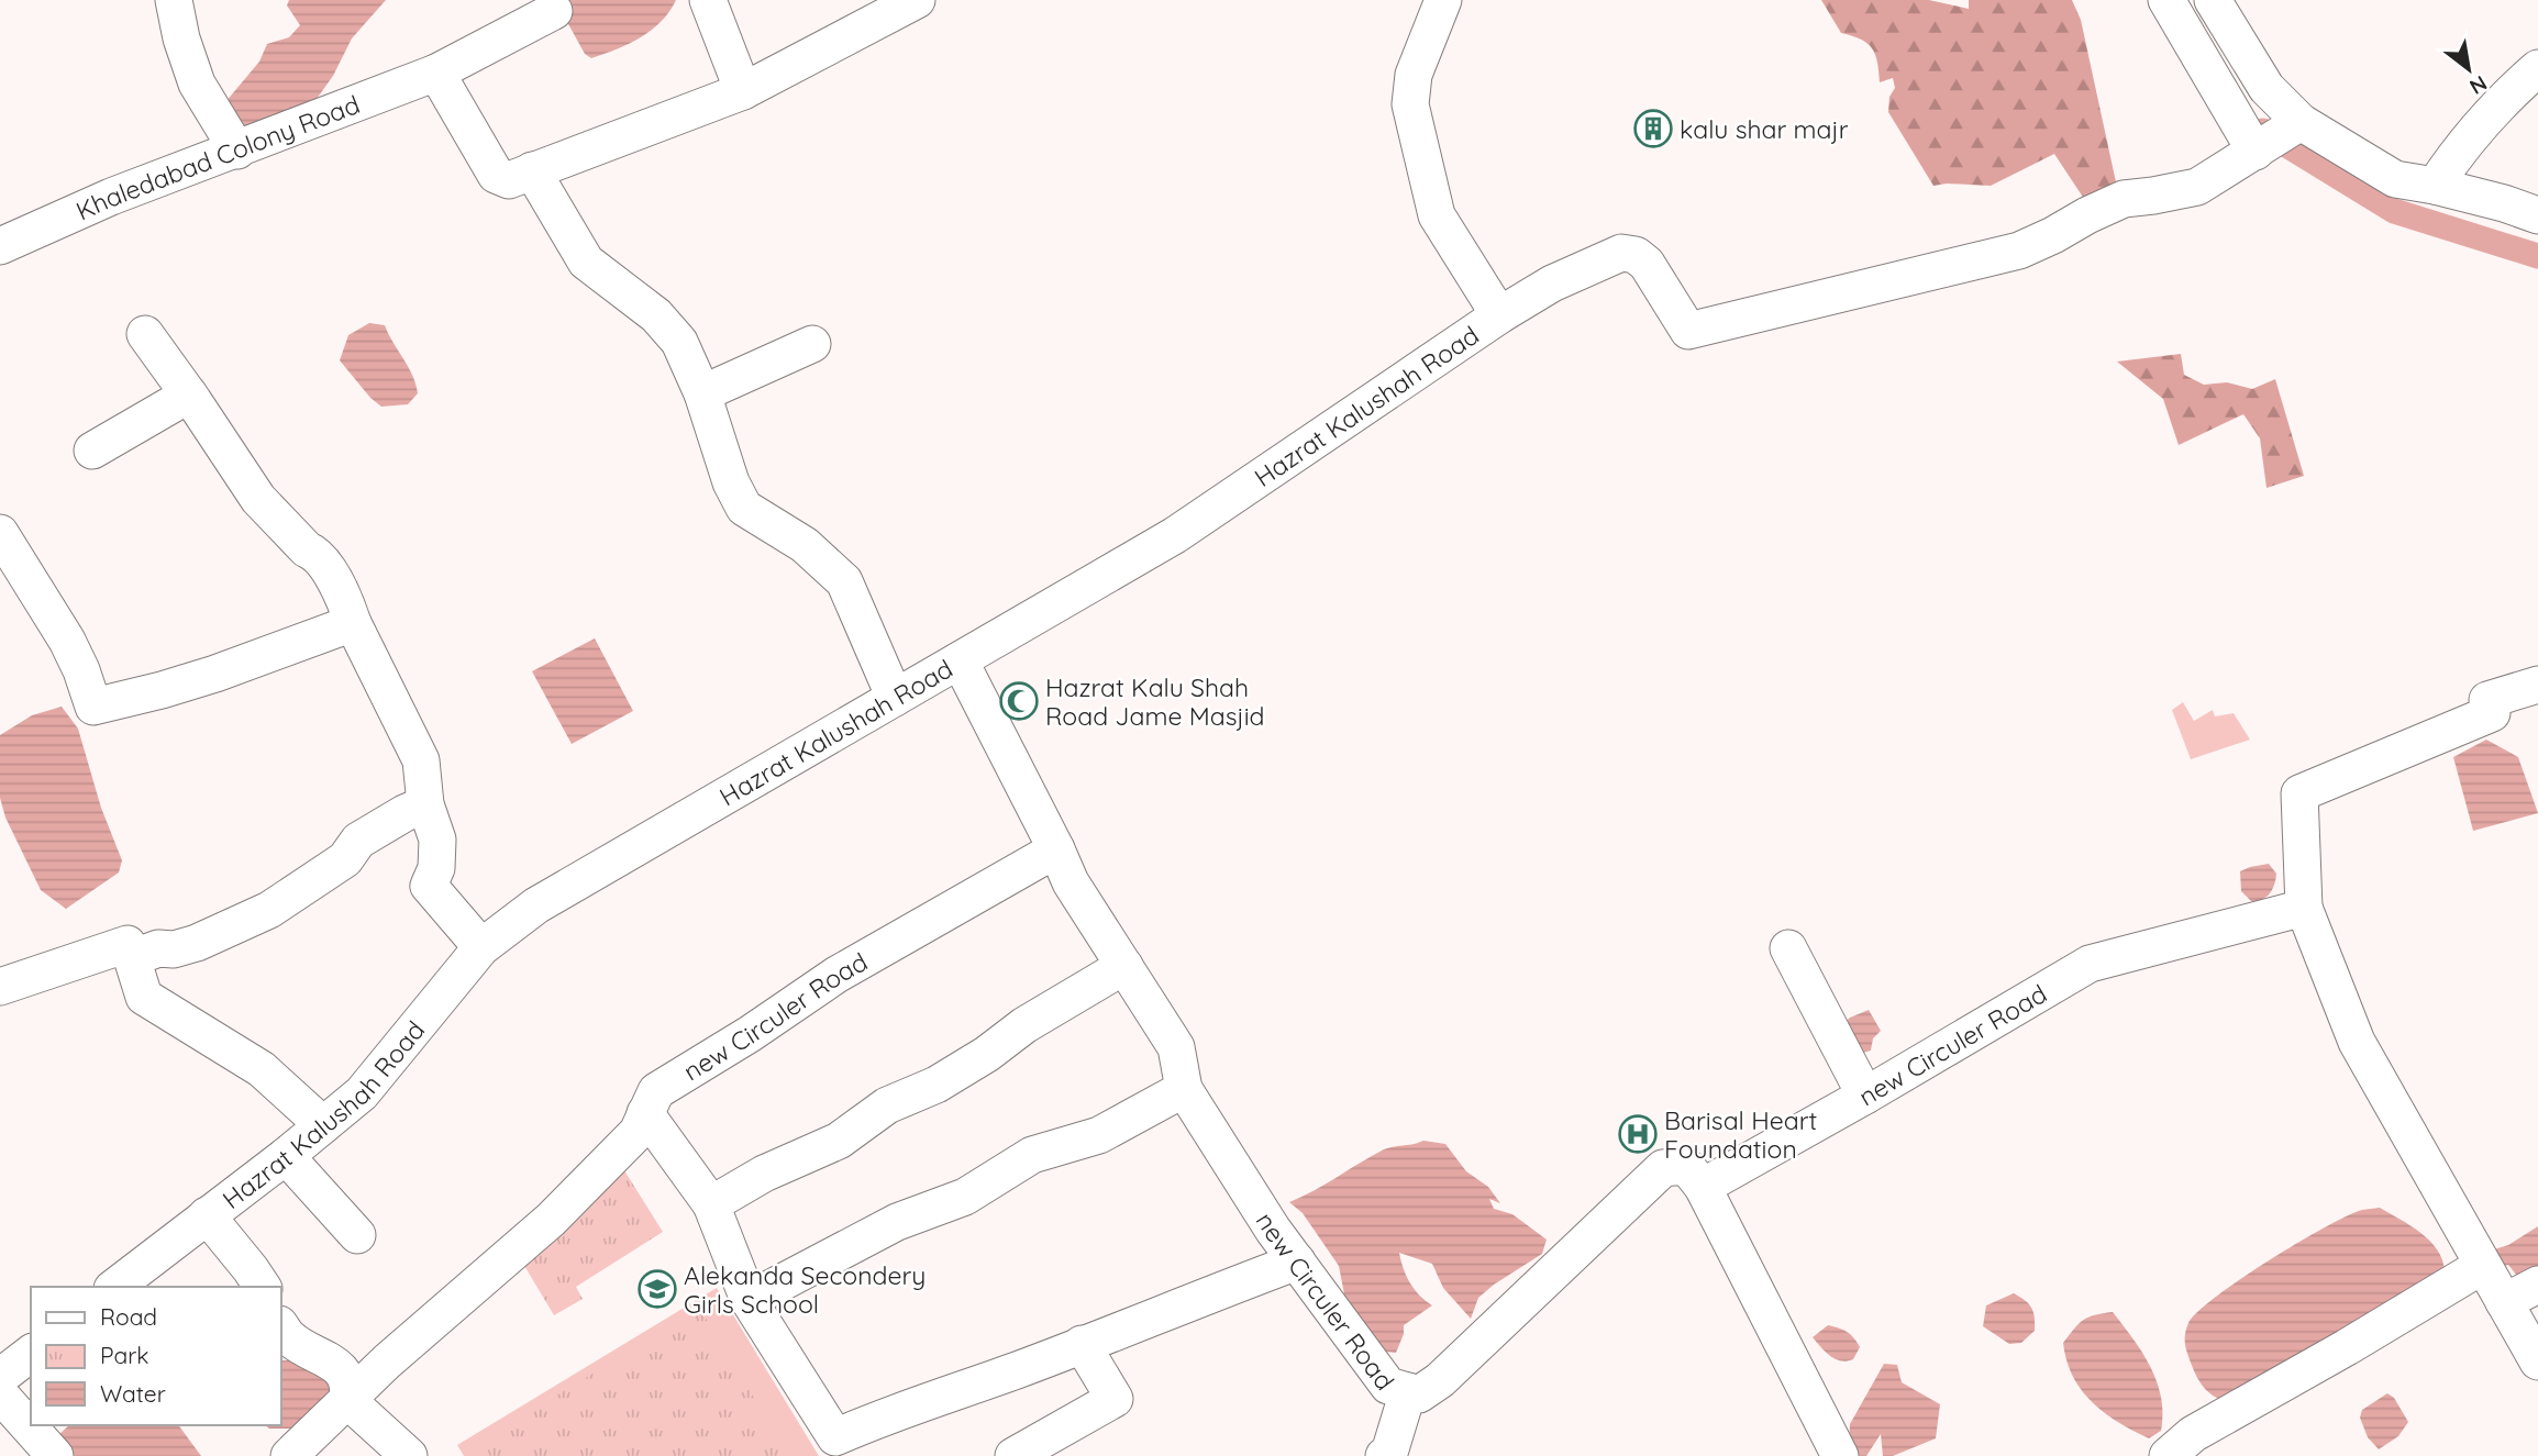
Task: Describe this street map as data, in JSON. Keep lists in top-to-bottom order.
{
  "streets": {
    "street": ["Khaledabad Colony Road", "Hazrat Kalushah Road", "new Circuler Road"]
  },
  "places": {
    "building": ["kalu shar majr"],
    "mosque": ["Hazrat Kalu Shah Road Jame Masjid"],
    "hospital": ["Barisal Heart Foundation"],
    "school or university": ["Alekanda Secondery Girls School"]
  },
  "legend": ["Road", "Park", "Water"],
  "north": "bottom right"
}
